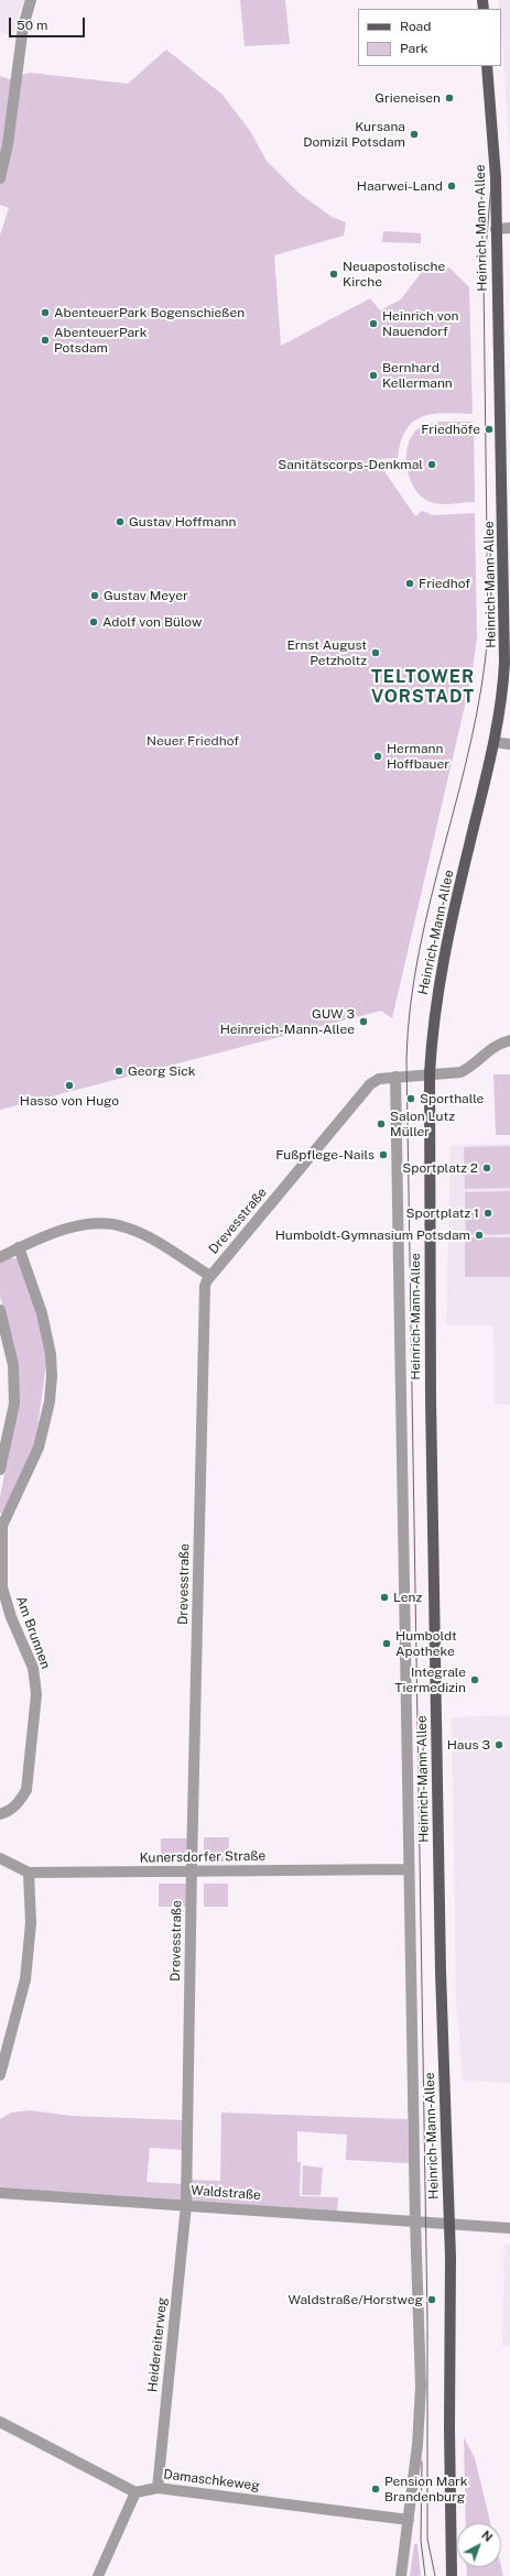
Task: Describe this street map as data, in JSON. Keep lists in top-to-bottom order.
{
  "streets": {
    "main road": ["Heinrich-Mann-Allee"],
    "street": [
      "Drevesstraße",
      "Am Brunnen",
      "Kunersdorfer Straße",
      "Waldstraße",
      "Heidereiterweg",
      "Damaschkeweg"
    ]
  },
  "crossings": [
    ["Heinrich-Mann-Allee", "Drevesstraße"],
    ["Heinrich-Mann-Allee", "Kunersdorfer Straße"],
    ["Heinrich-Mann-Allee", "Waldstraße"],
    ["Heinrich-Mann-Allee", "Damaschkeweg"],
    ["Drevesstraße", "Kunersdorfer Straße"],
    ["Drevesstraße", "Waldstraße"],
    ["Drevesstraße", "Heidereiterweg"],
    ["Waldstraße", "Heidereiterweg"],
    ["Heidereiterweg", "Damaschkeweg"]
  ],
  "districts": ["TELTOWER VORSTADT"],
  "parks": ["Neuer Friedhof"],
  "places": [
    "Grieneisen",
    "Kursana Domizil Potsdam",
    "Haarwei-Land",
    "Neuapostolische Kirche",
    "AbenteuerPark Bogenschießen",
    "Heinrich von Nauendorf",
    "AbenteuerPark Potsdam",
    "Bernhard Kellermann",
    "Friedhöfe",
    "Sanitätscorps-Denkmal",
    "Gustav Hoffmann",
    "Friedhof",
    "Gustav Meyer",
    "Adolf von Bülow",
    "Ernst August Petzholtz",
    "Hermann Hoffbauer",
    "GUW 3 Heinreich-Mann-Allee",
    "Georg Sick",
    "Hasso von Hugo",
    "Sporthalle",
    "Salon Lutz Müller",
    "Fußpflege-Nails",
    "Sportplatz 2",
    "Sportplatz 1",
    "Humboldt-Gymnasium Potsdam",
    "Lenz",
    "Humboldt Apotheke",
    "Integrale Tiermedizin",
    "Haus 3",
    "Waldstraße/Horstweg",
    "Pension Mark Brandenburg"
  ],
  "legend": ["Road", "Park"],
  "scale_bar": "50 m",
  "north": "top right"
}
